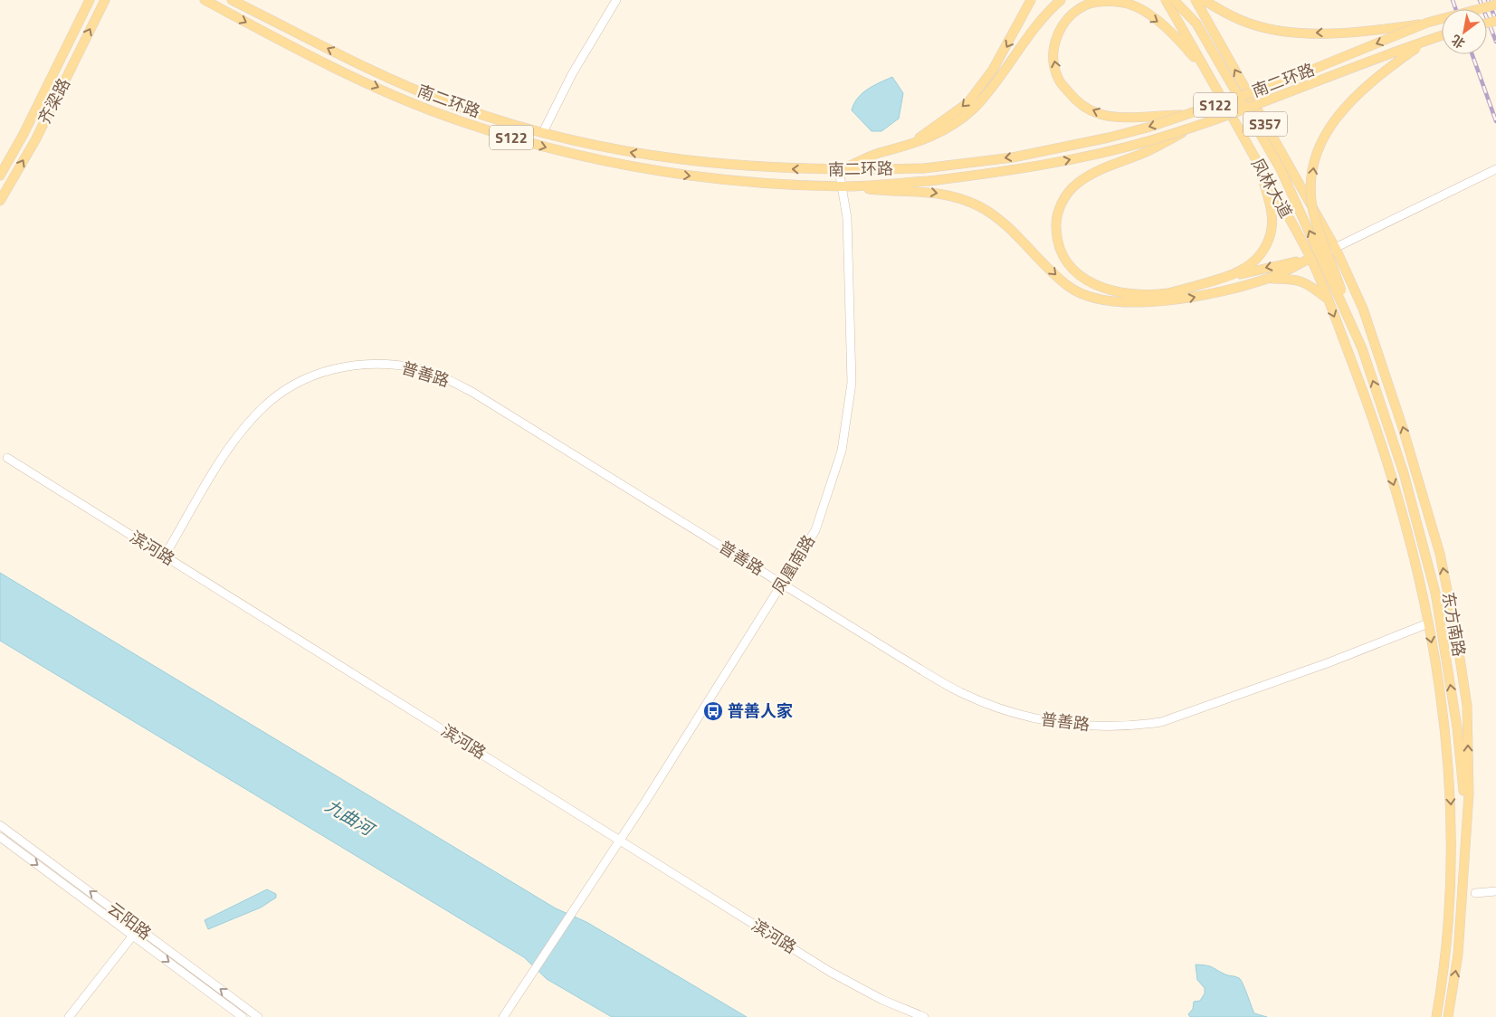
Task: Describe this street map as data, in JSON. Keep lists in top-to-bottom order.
{
  "streets": {
    "main road": [
      "南二环路",
      "齐梁路",
      "S122",
      "S357",
      "凤林大道",
      "东方南路"
    ],
    "street": [
      "普善路",
      "滨河路",
      "凤凰南路",
      "云阳路"
    ]
  },
  "crossings": [
    ["南二环路", "凤凰南路"],
    ["凤林大道", "东方南路"],
    ["普善路", "滨河路"],
    ["普善路", "凤凰南路"],
    ["普善路", "东方南路"],
    ["滨河路", "凤凰南路"]
  ],
  "water": ["九曲河"],
  "places": {
    "bus stop": ["普善人家"]
  },
  "north": "bottom left"
}
